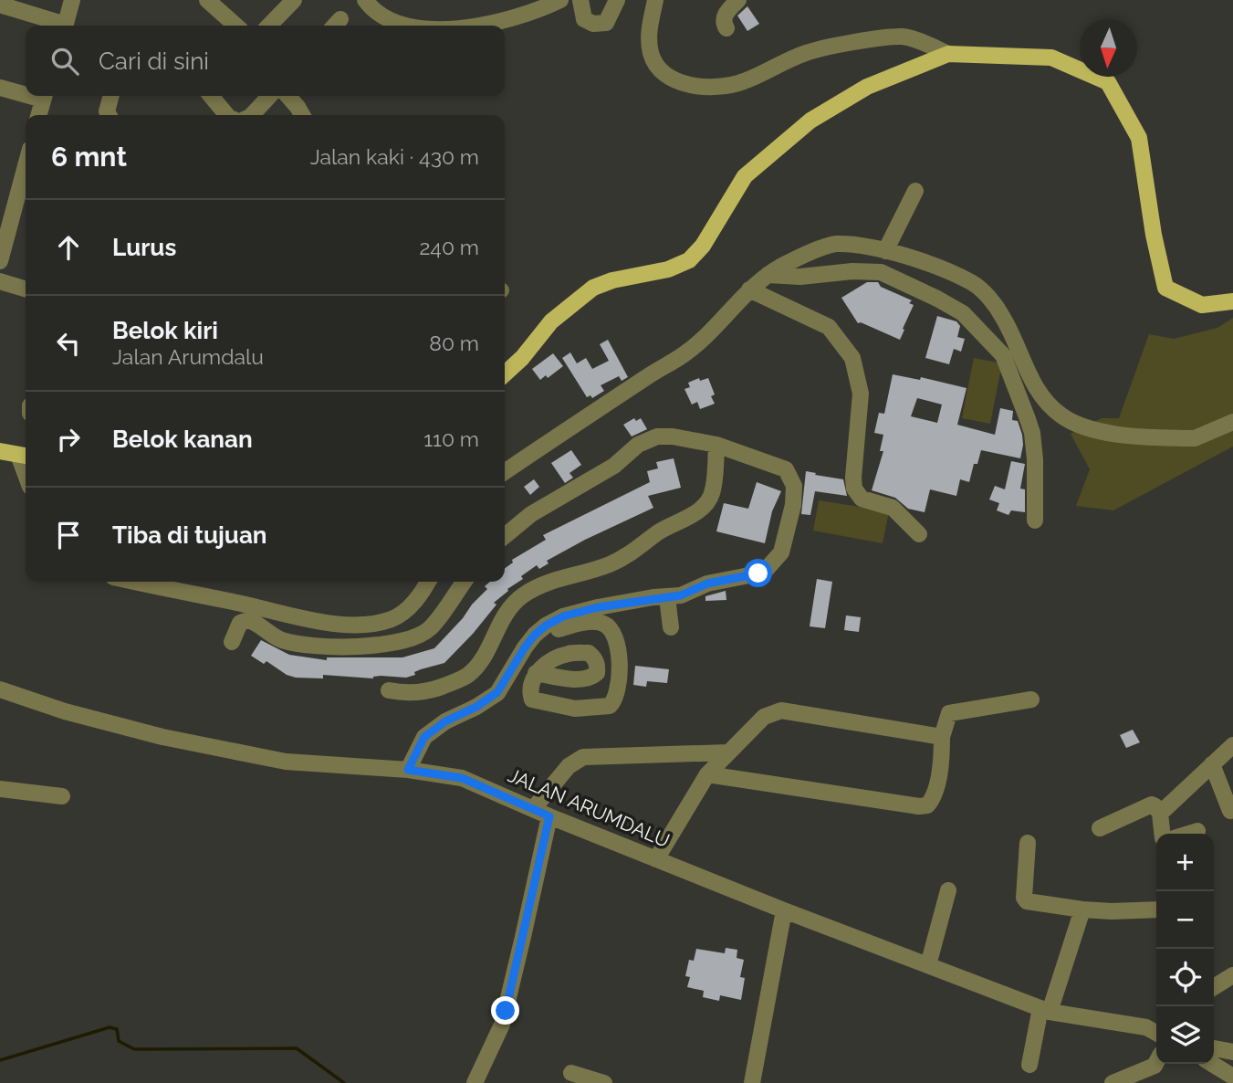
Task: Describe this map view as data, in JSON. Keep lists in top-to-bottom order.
{
  "streets": {
    "street": ["JALAN ARUMDALU"]
  },
  "north": "bottom",
  "page": {
    "search": "Cari di sini",
    "heading": ["6 mnt", "Jalan kaki · 430 m"],
    "list": [
      ["Lurus", "240 m"],
      ["Belok kiri", "Jalan Arumdalu", "80 m"],
      ["Belok kanan", "110 m"],
      "Tiba di tujuan"
    ],
    "map_buttons": ["+", "−"]
  }
}
